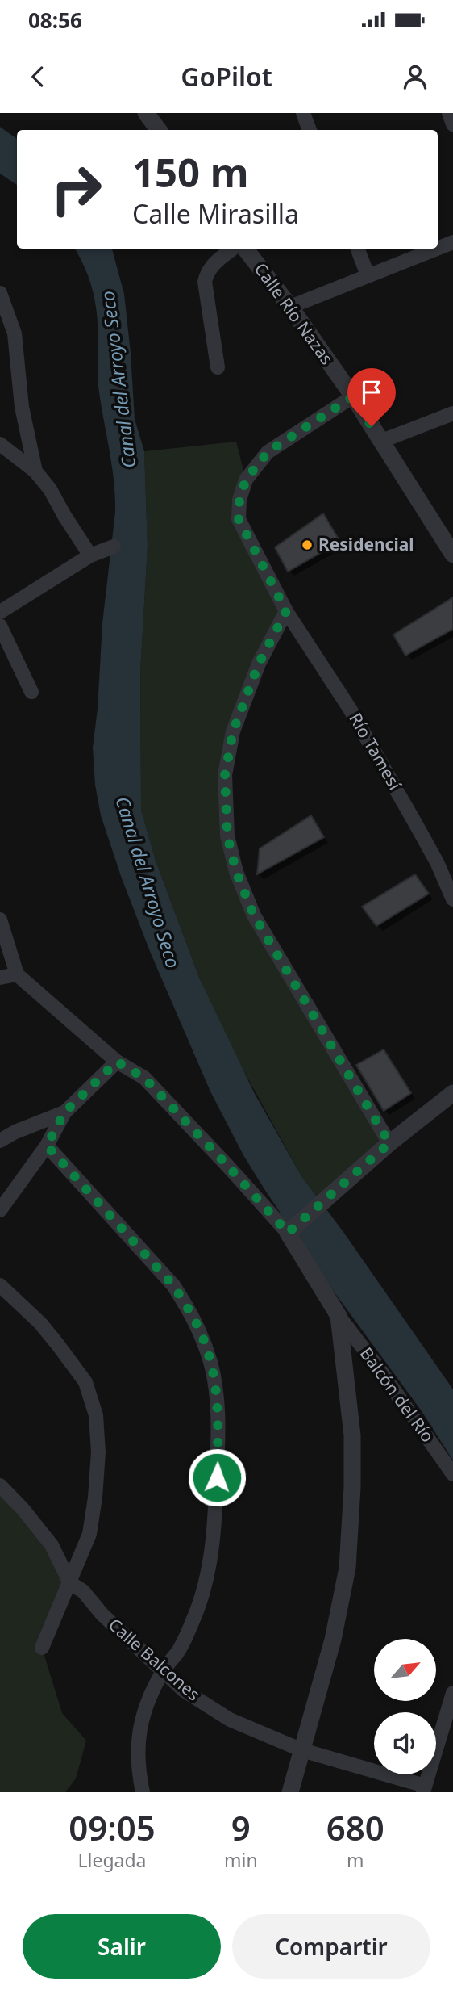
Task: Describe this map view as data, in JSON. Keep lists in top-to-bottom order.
{
  "streets": {
    "street": [
      "Calle Río Nazas",
      "Río Tamesí",
      "Balcón del Río",
      "Calle Balcones"
    ]
  },
  "crossings": [
    ["Calle Río Nazas", "Río Tamesí"]
  ],
  "water": ["Canal del Arroyo Seco"],
  "places": ["Residencial"],
  "north": "top right",
  "page": {
    "status": "08:56",
    "header": "GoPilot",
    "turn": ["150 m", "Calle Mirasilla"],
    "eta": [
      "09:05",
      "Llegada",
      "9",
      "min",
      "680",
      "m"
    ],
    "buttons": ["Salir", "Compartir"]
  }
}
